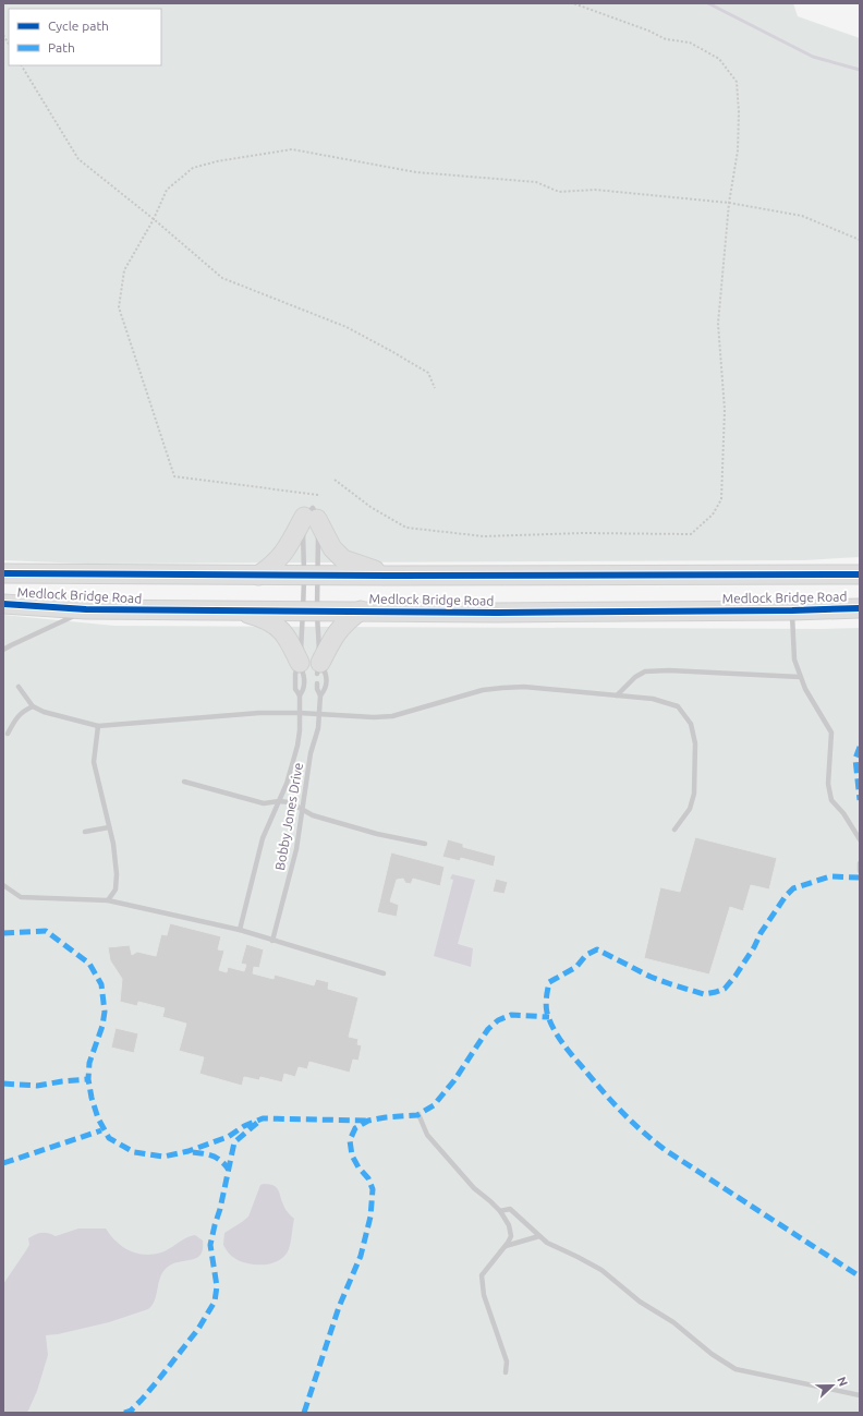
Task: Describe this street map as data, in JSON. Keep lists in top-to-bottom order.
{
  "streets": {
    "highway": ["Medlock Bridge Road"],
    "lane": ["Bobby Jones Drive"]
  },
  "crossings": [
    ["Medlock Bridge Road", "Bobby Jones Drive"]
  ],
  "legend": ["Cycle path", "Path"],
  "north": "right"
}
